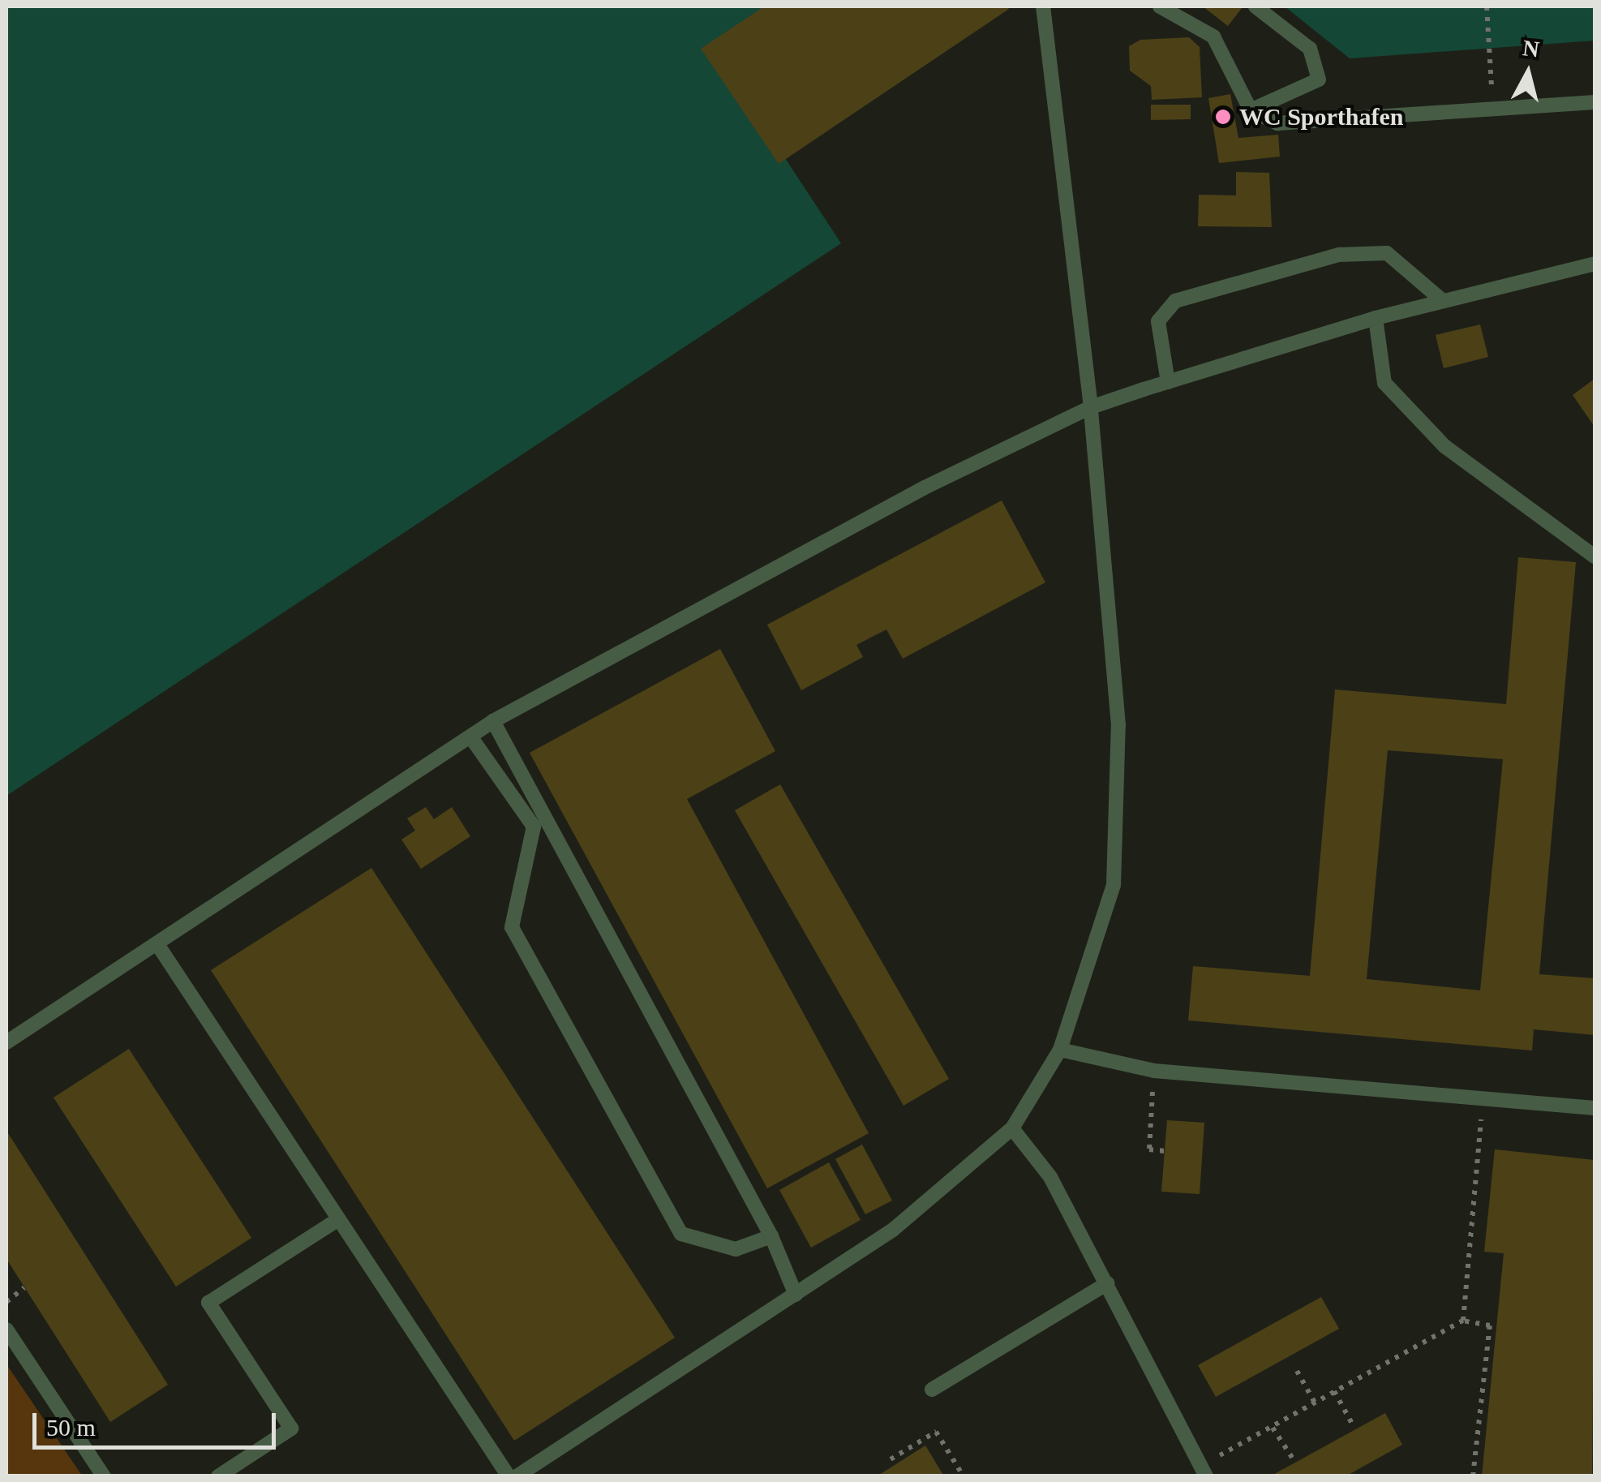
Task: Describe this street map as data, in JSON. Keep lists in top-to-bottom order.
{
  "places": ["WC Sporthafen"],
  "scale_bar": "50 m",
  "north": "top"
}
